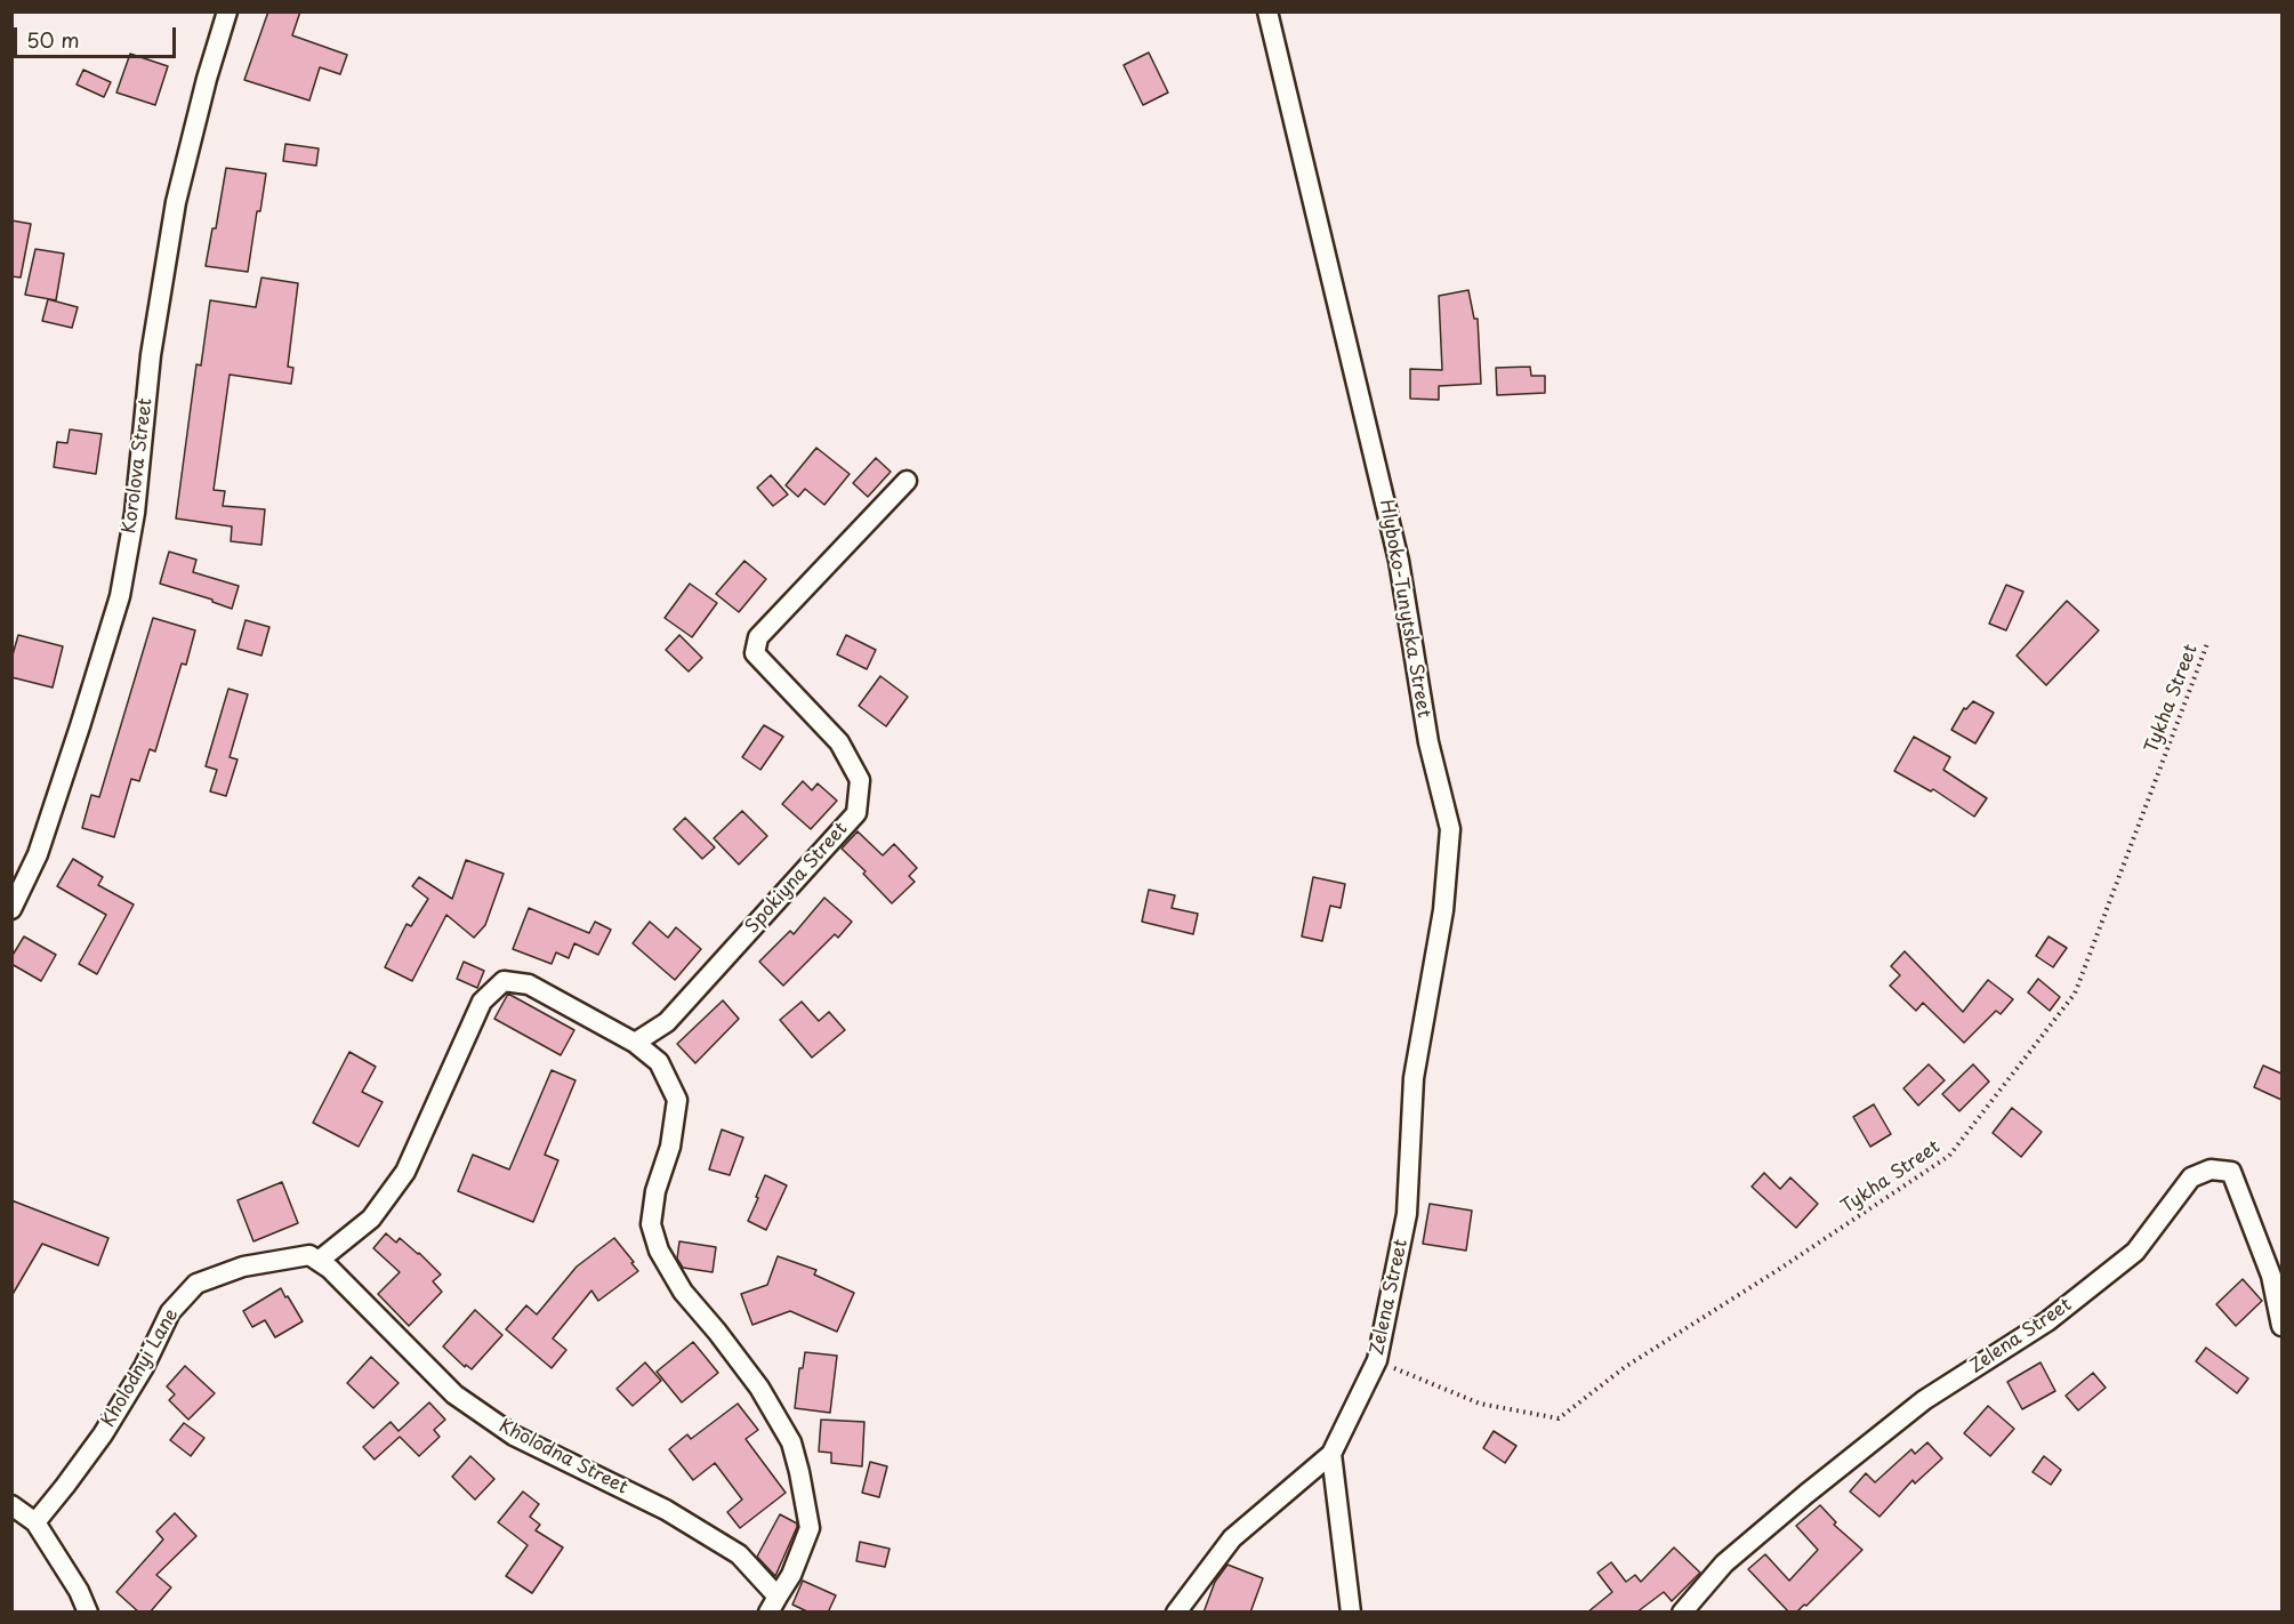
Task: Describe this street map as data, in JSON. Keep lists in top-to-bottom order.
{
  "streets": {
    "street": [
      "Korolova Street",
      "Hlyboko-Tunytska Street",
      "Spokiyna Street",
      "Zelena Street",
      "Kholodnyi Lane",
      "Kholodna Street"
    ],
    "path": ["Tykha Street"]
  },
  "crossings": [
    ["Hlyboko-Tunytska Street", "Zelena Street"],
    ["Tykha Street", "Zelena Street"],
    ["Kholodnyi Lane", "Kholodna Street"]
  ],
  "scale_bar": "50 m"
}
